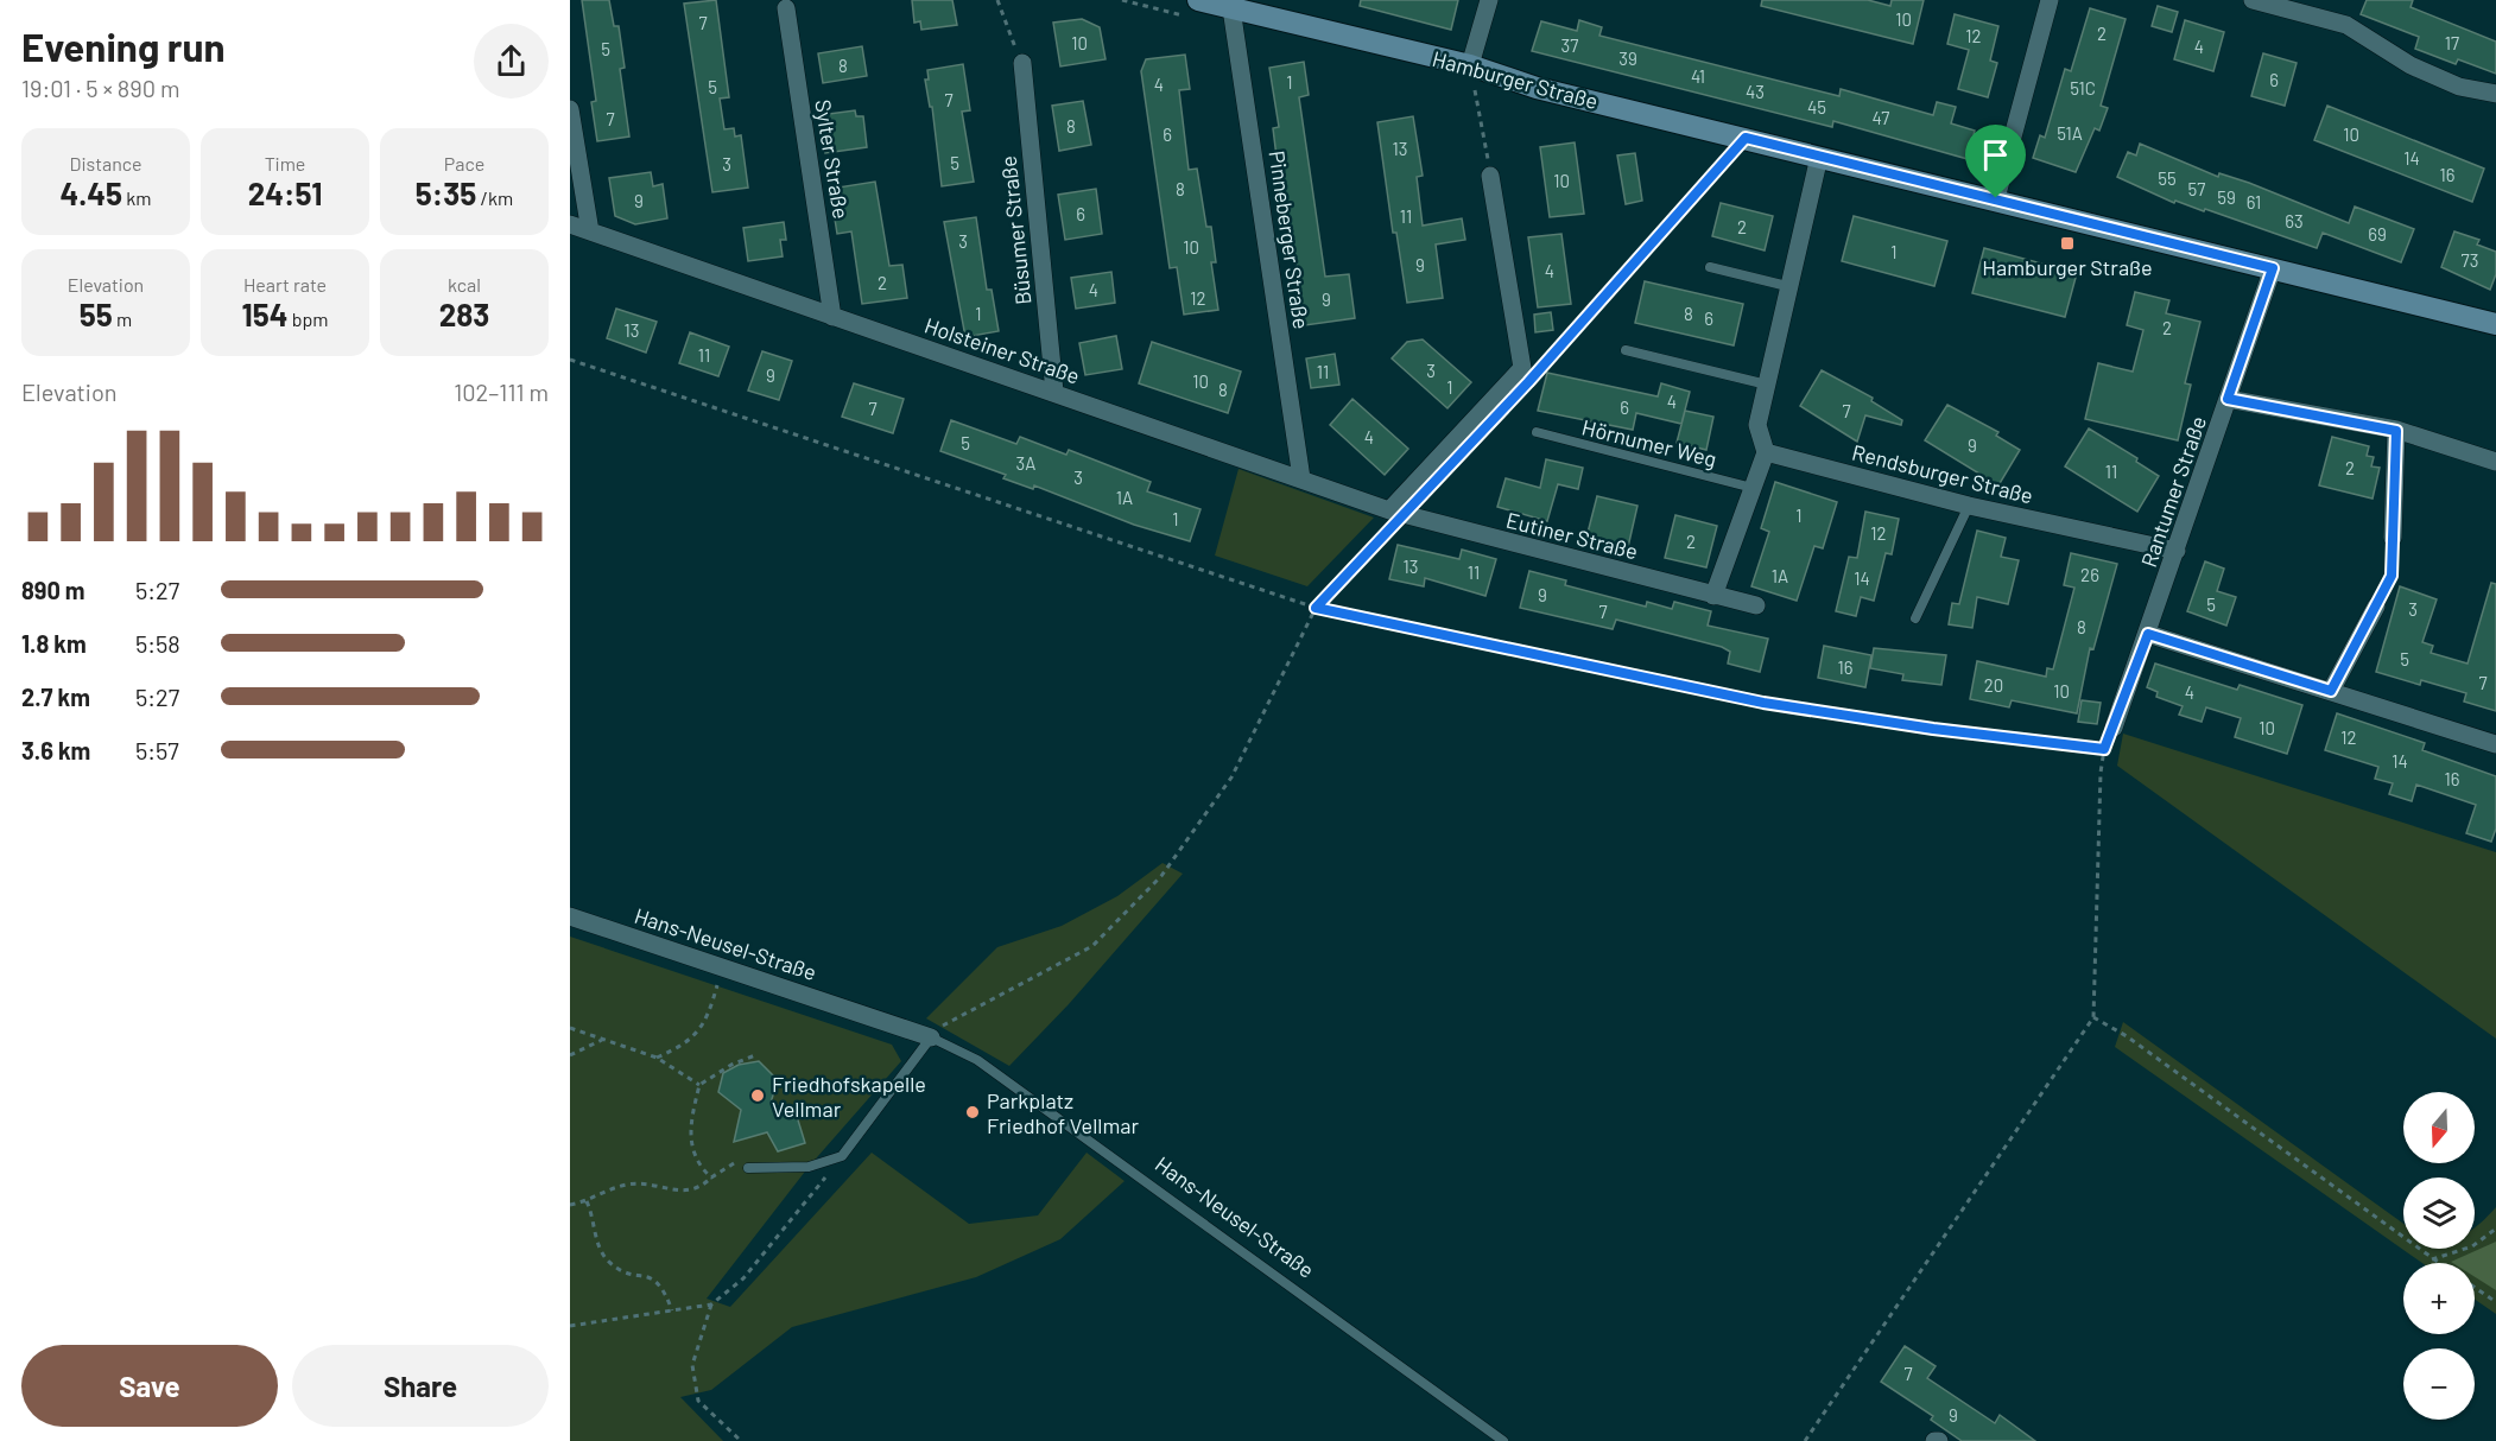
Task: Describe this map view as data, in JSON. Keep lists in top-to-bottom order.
{
  "streets": {
    "street": [
      "Hamburger Straße",
      "Sylter Straße",
      "Büsumer Straße",
      "Pinneberger Straße",
      "Holsteiner Straße",
      "Rendsburger Straße",
      "Rantumer Straße",
      "Eutiner Straße",
      "Hans-Neusel-Straße"
    ],
    "lane": ["Hörnumer Weg"]
  },
  "crossings": [
    ["Hamburger Straße", "Pinneberger Straße"],
    ["Hamburger Straße", "Rantumer Straße"],
    ["Sylter Straße", "Holsteiner Straße"],
    ["Büsumer Straße", "Holsteiner Straße"],
    ["Pinneberger Straße", "Holsteiner Straße"],
    ["Holsteiner Straße", "Eutiner Straße"],
    ["Rendsburger Straße", "Rantumer Straße"]
  ],
  "places": {
    "transit": ["Hamburger Straße"],
    "other": ["Friedhofskapelle Vellmar", "Parkplatz Friedhof Vellmar"]
  },
  "house_numbers": [
    "10",
    "7",
    "2",
    "12",
    "10",
    "17",
    "37",
    "4",
    "5",
    "39",
    "8",
    "41",
    "6",
    "1",
    "4",
    "5",
    "51C",
    "43",
    "7",
    "45",
    "47",
    "7",
    "8",
    "51A",
    "6",
    "10",
    "13",
    "14",
    "5",
    "3",
    "16",
    "55",
    "10",
    "8",
    "57",
    "59",
    "9",
    "61",
    "6",
    "11",
    "63",
    "2",
    "69",
    "3",
    "10",
    "1",
    "73",
    "9",
    "4",
    "2",
    "4",
    "12",
    "9",
    "1",
    "8",
    "6",
    "2",
    "13",
    "11",
    "3",
    "11",
    "9",
    "10",
    "1",
    "8",
    "4",
    "6",
    "7",
    "7",
    "4",
    "5",
    "9",
    "3A",
    "2",
    "11",
    "3",
    "1A",
    "1",
    "1",
    "12",
    "2",
    "13",
    "11",
    "26",
    "1A",
    "14",
    "9",
    "5",
    "3",
    "7",
    "8",
    "5",
    "16",
    "7",
    "20",
    "10",
    "4",
    "10",
    "12",
    "14",
    "16",
    "7",
    "9"
  ],
  "north": "bottom",
  "page": {
    "heading": ["Evening run", "19:01 · 5 × 890 m"],
    "stats": [
      ["Distance", "4.45 km"],
      ["Time", "24:51"],
      ["Pace", "5:35 /km"],
      ["Elevation", "55 m"],
      ["Heart rate", "154 bpm"],
      ["kcal", "283"]
    ],
    "chart": ["Elevation", "102–111 m"],
    "list": [
      {
        "name": "890 m",
        "note": "5:27"
      },
      {
        "name": "1.8 km",
        "note": "5:58"
      },
      {
        "name": "2.7 km",
        "note": "5:27"
      },
      {
        "name": "3.6 km",
        "note": "5:57"
      }
    ],
    "map_buttons": ["+", "−"],
    "buttons": ["Save", "Share"]
  }
}
